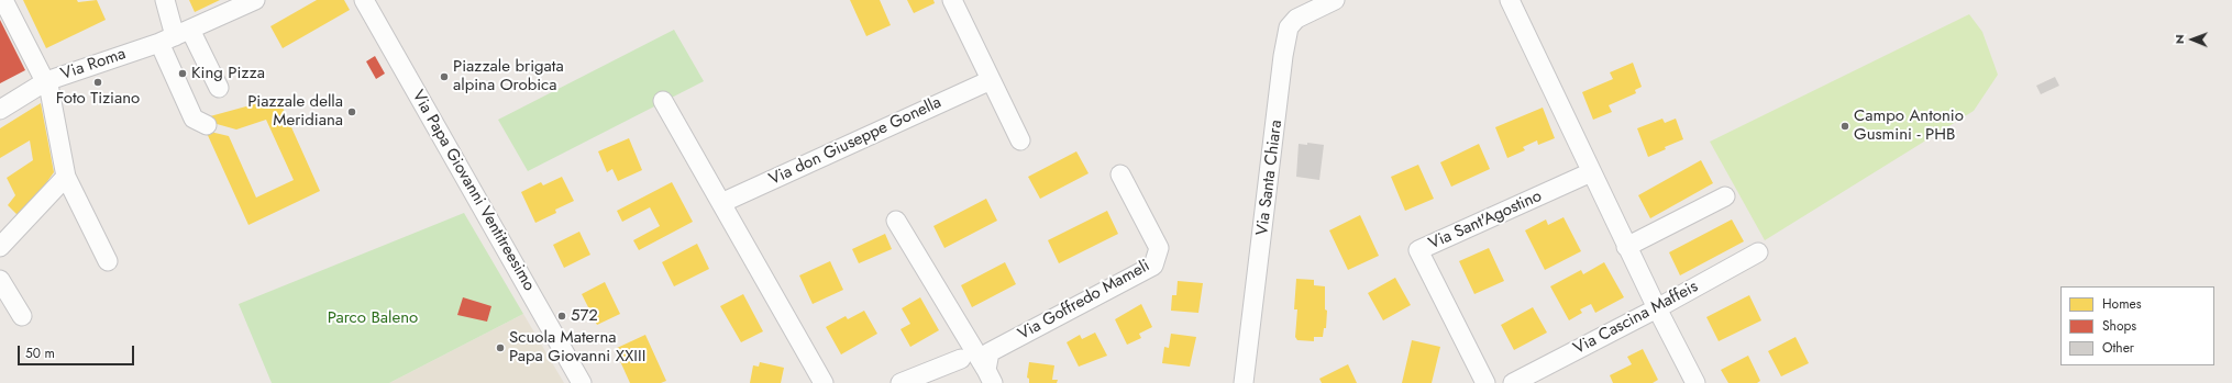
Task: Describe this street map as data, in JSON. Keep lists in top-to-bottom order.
{
  "streets": {
    "street": [
      "Via Roma",
      "Via don Giuseppe Gonella",
      "Via Santa Chiara",
      "Via Papa Giovanni Ventitreesimo",
      "Via Sant'Agostino",
      "Via Goffredo Mameli",
      "Via Cascina Maffeis"
    ]
  },
  "parks": ["Parco Baleno"],
  "places": [
    "King Pizza",
    "Piazzale brigata alpina Orobica",
    "Foto Tiziano",
    "Piazzale della Meridiana",
    "Campo Antonio Gusmini - PHB",
    "572",
    "Scuola Materna Papa Giovanni XXIII"
  ],
  "legend": ["Homes", "Shops", "Other"],
  "scale_bar": "50 m",
  "north": "left"
}
